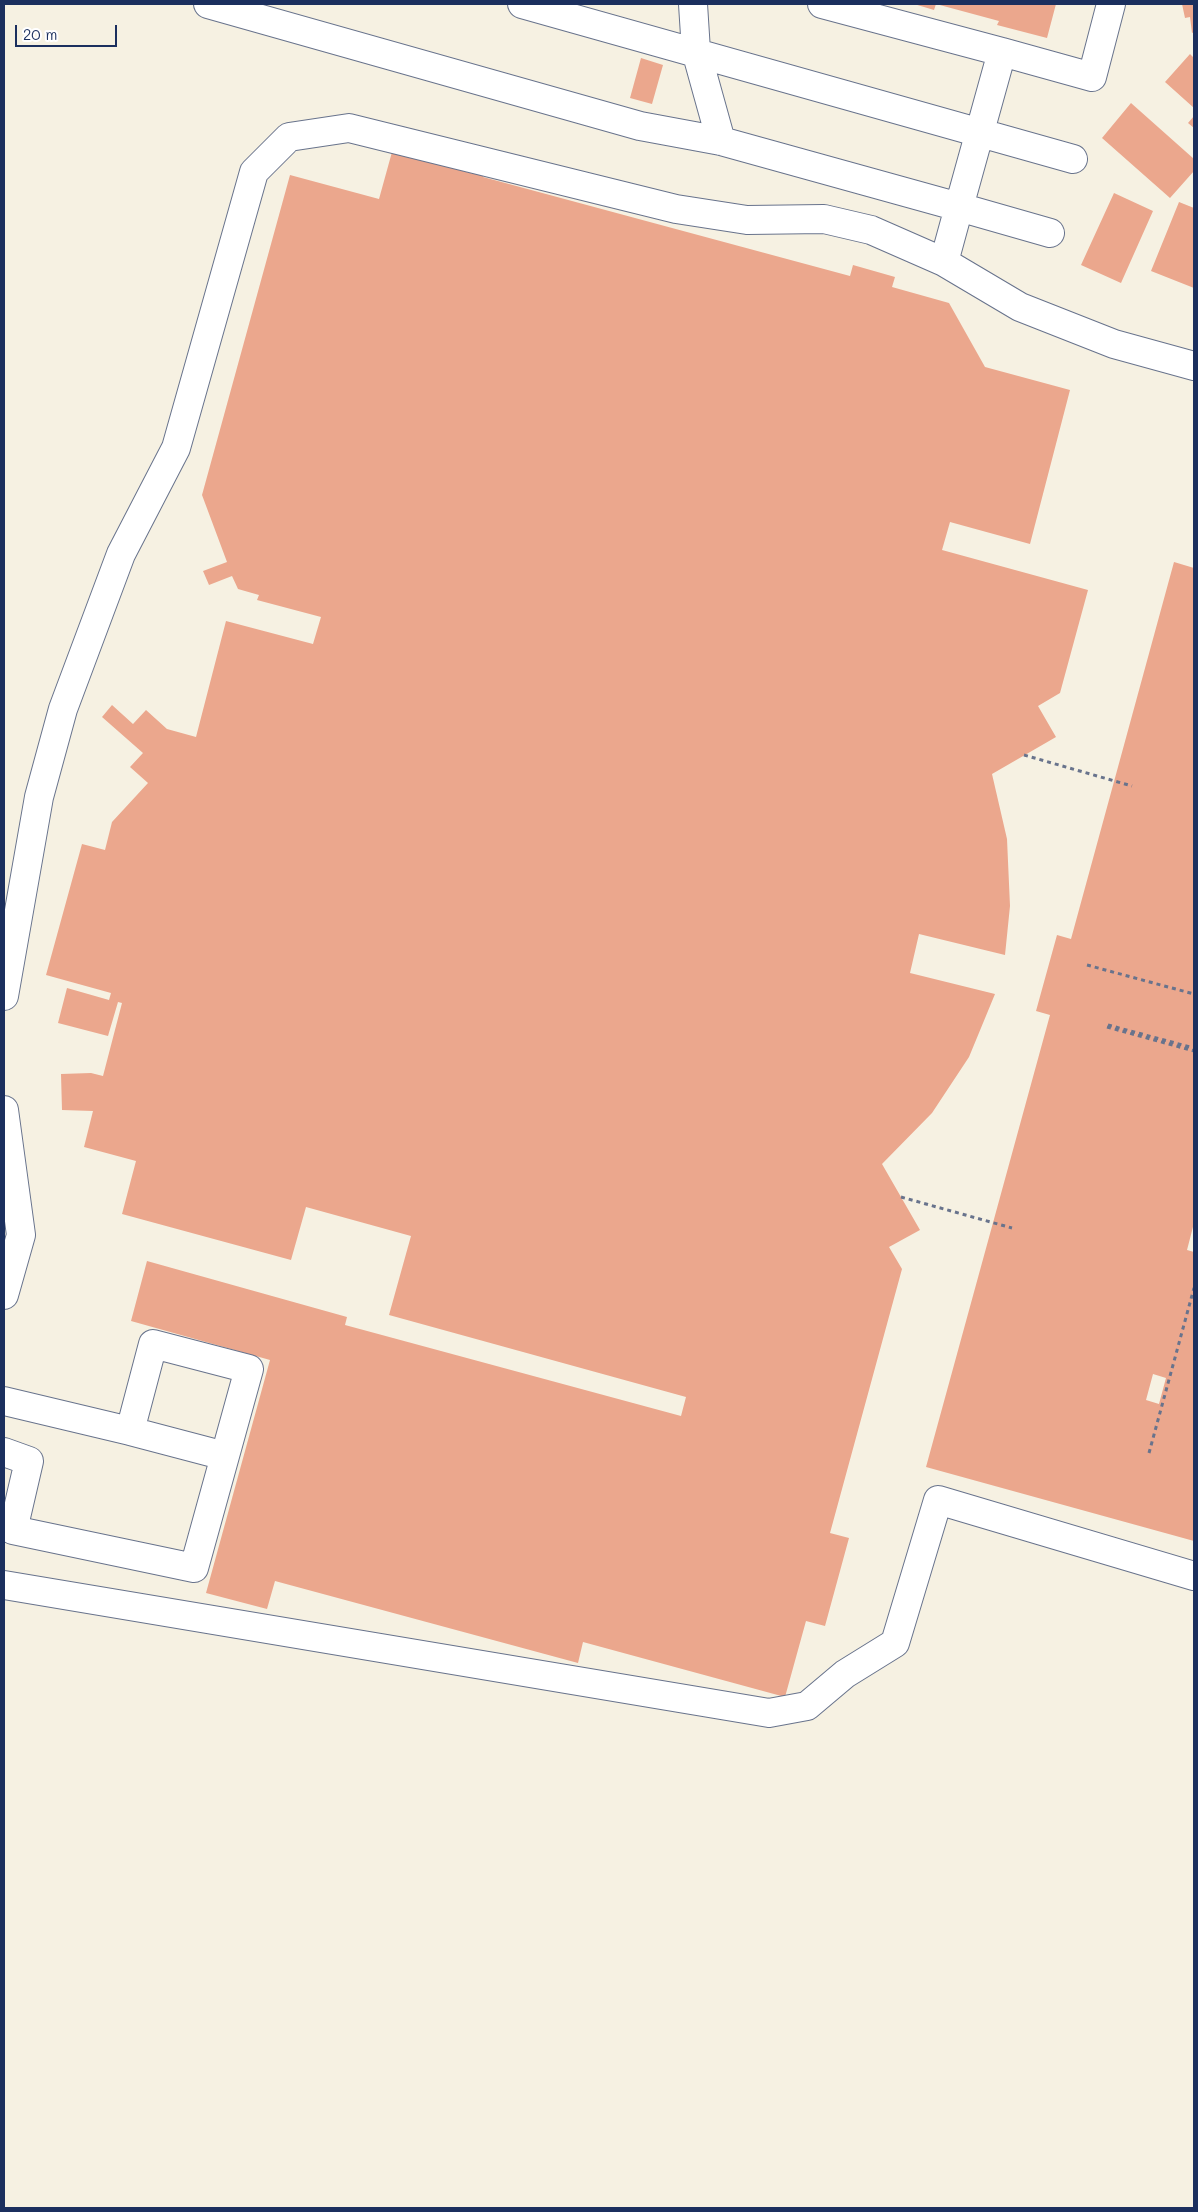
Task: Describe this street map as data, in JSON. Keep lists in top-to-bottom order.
{
  "scale_bar": "20 m"
}
